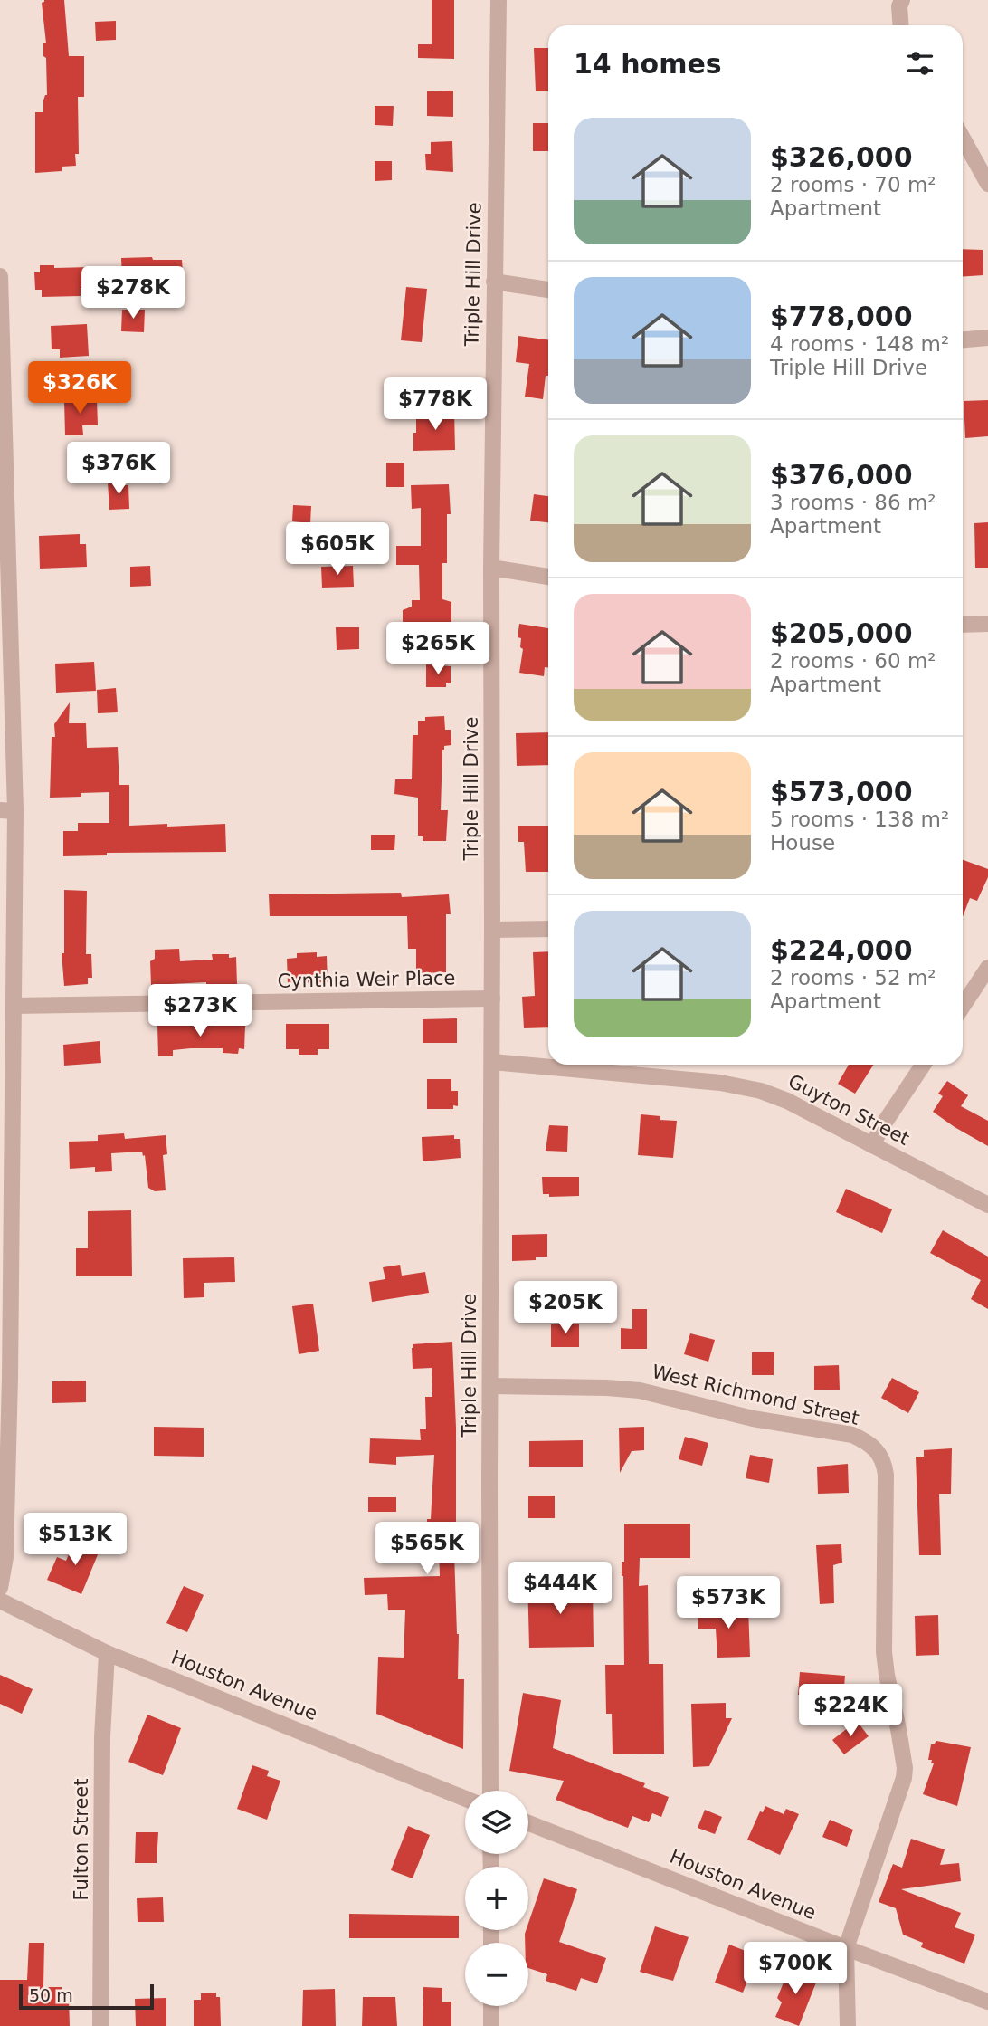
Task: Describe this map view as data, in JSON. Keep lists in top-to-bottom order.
{
  "streets": {
    "street": [
      "Triple Hill Drive",
      "Cynthia Weir Place",
      "Guyton Street",
      "West Richmond Street",
      "Houston Avenue",
      "Fulton Street"
    ]
  },
  "crossings": [
    ["Triple Hill Drive", "Cynthia Weir Place"],
    ["Triple Hill Drive", "Guyton Street"],
    ["Triple Hill Drive", "West Richmond Street"],
    ["West Richmond Street", "Houston Avenue"],
    ["Houston Avenue", "Fulton Street"]
  ],
  "scale_bar": "50 m",
  "page": {
    "heading": "14 homes",
    "list": [
      {
        "name": "$326,000",
        "note": "2 rooms · 70 m² · Apartment"
      },
      {
        "name": "$778,000",
        "note": "4 rooms · 148 m² · Triple Hill Drive"
      },
      {
        "name": "$376,000",
        "note": "3 rooms · 86 m² · Apartment"
      },
      {
        "name": "$205,000",
        "note": "2 rooms · 60 m² · Apartment"
      },
      {
        "name": "$573,000",
        "note": "5 rooms · 138 m² · House"
      },
      {
        "name": "$224,000",
        "note": "2 rooms · 52 m² · Apartment"
      }
    ],
    "price": [
      "$278K",
      "$326K",
      "$778K",
      "$376K",
      "$605K",
      "$265K",
      "$273K",
      "$205K",
      "$513K",
      "$565K",
      "$444K",
      "$573K",
      "$224K",
      "$700K"
    ],
    "map_buttons": ["+", "−"],
    "scale": "50 m"
  }
}
